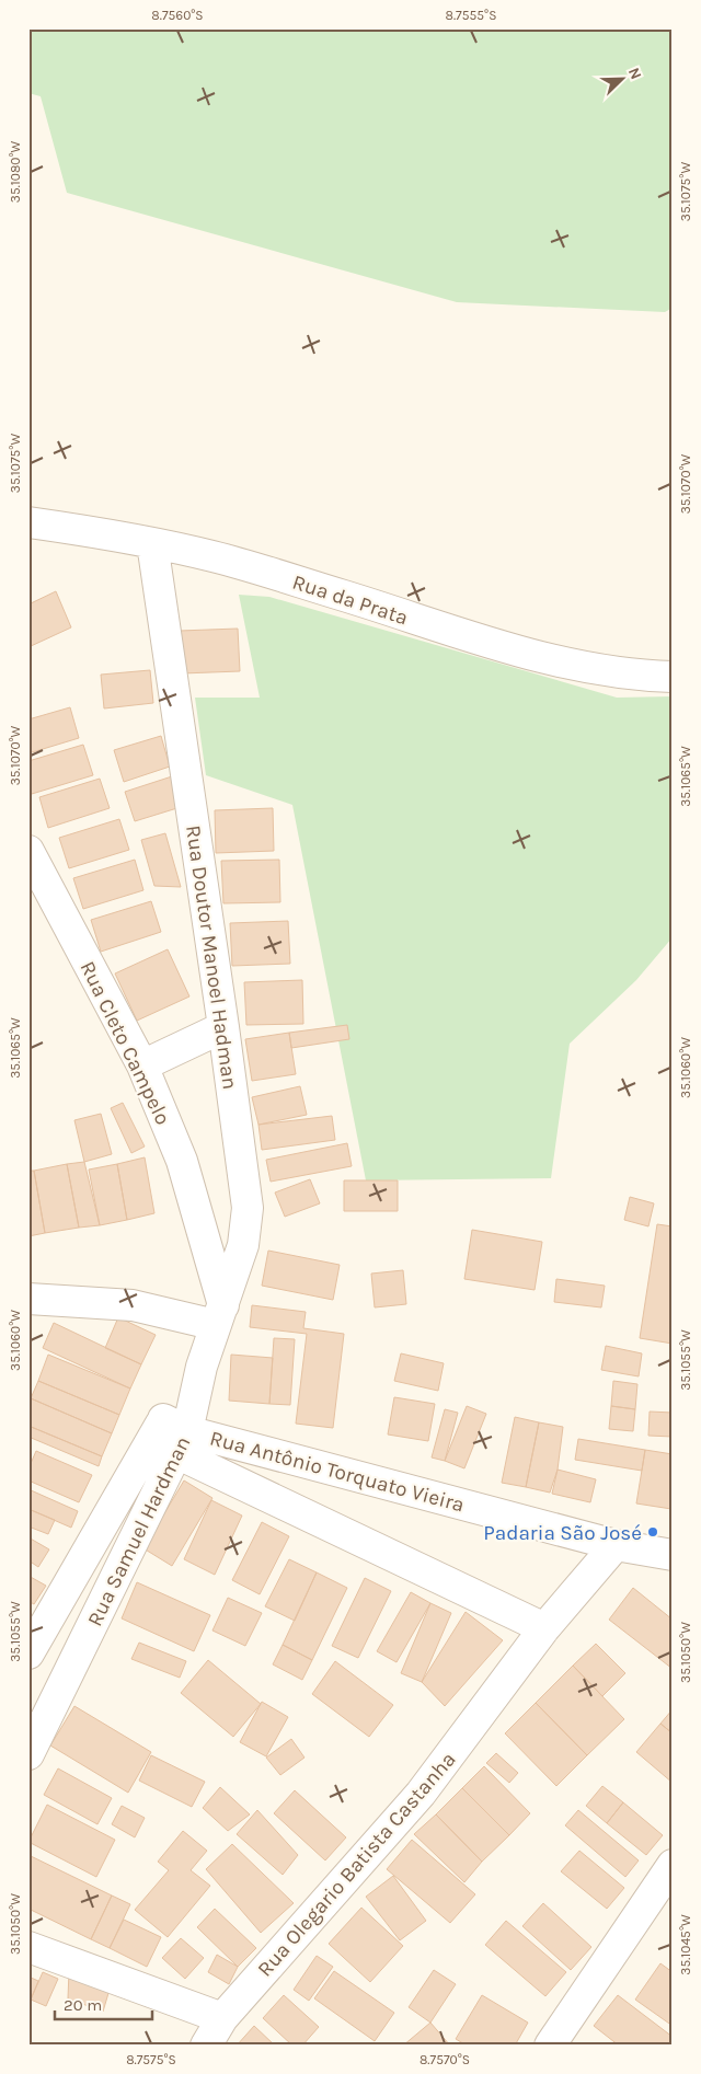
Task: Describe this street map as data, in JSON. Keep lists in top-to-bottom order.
{
  "streets": {
    "street": [
      "Rua da Prata",
      "Rua Doutor Manoel Hadman",
      "Rua Cleto Campelo",
      "Rua Antônio Torquato Vieira",
      "Rua Samuel Hardman",
      "Rua Olegario Batista Castanha"
    ]
  },
  "crossings": [
    ["Rua da Prata", "Rua Doutor Manoel Hadman"],
    ["Rua Doutor Manoel Hadman", "Rua Cleto Campelo"],
    ["Rua Doutor Manoel Hadman", "Rua Samuel Hardman"],
    ["Rua Antônio Torquato Vieira", "Rua Samuel Hardman"],
    ["Rua Antônio Torquato Vieira", "Rua Olegario Batista Castanha"]
  ],
  "places": ["Padaria São José"],
  "scale_bar": "20 m",
  "north": "top right",
  "coordinates": [
    "8.7560°S",
    "8.7555°S",
    "35.1080°W",
    "35.1075°W",
    "35.1070°W",
    "35.1065°W",
    "35.1060°W",
    "35.1055°W",
    "35.1050°W",
    "35.1045°W",
    "8.7575°S",
    "8.7570°S"
  ]
}
